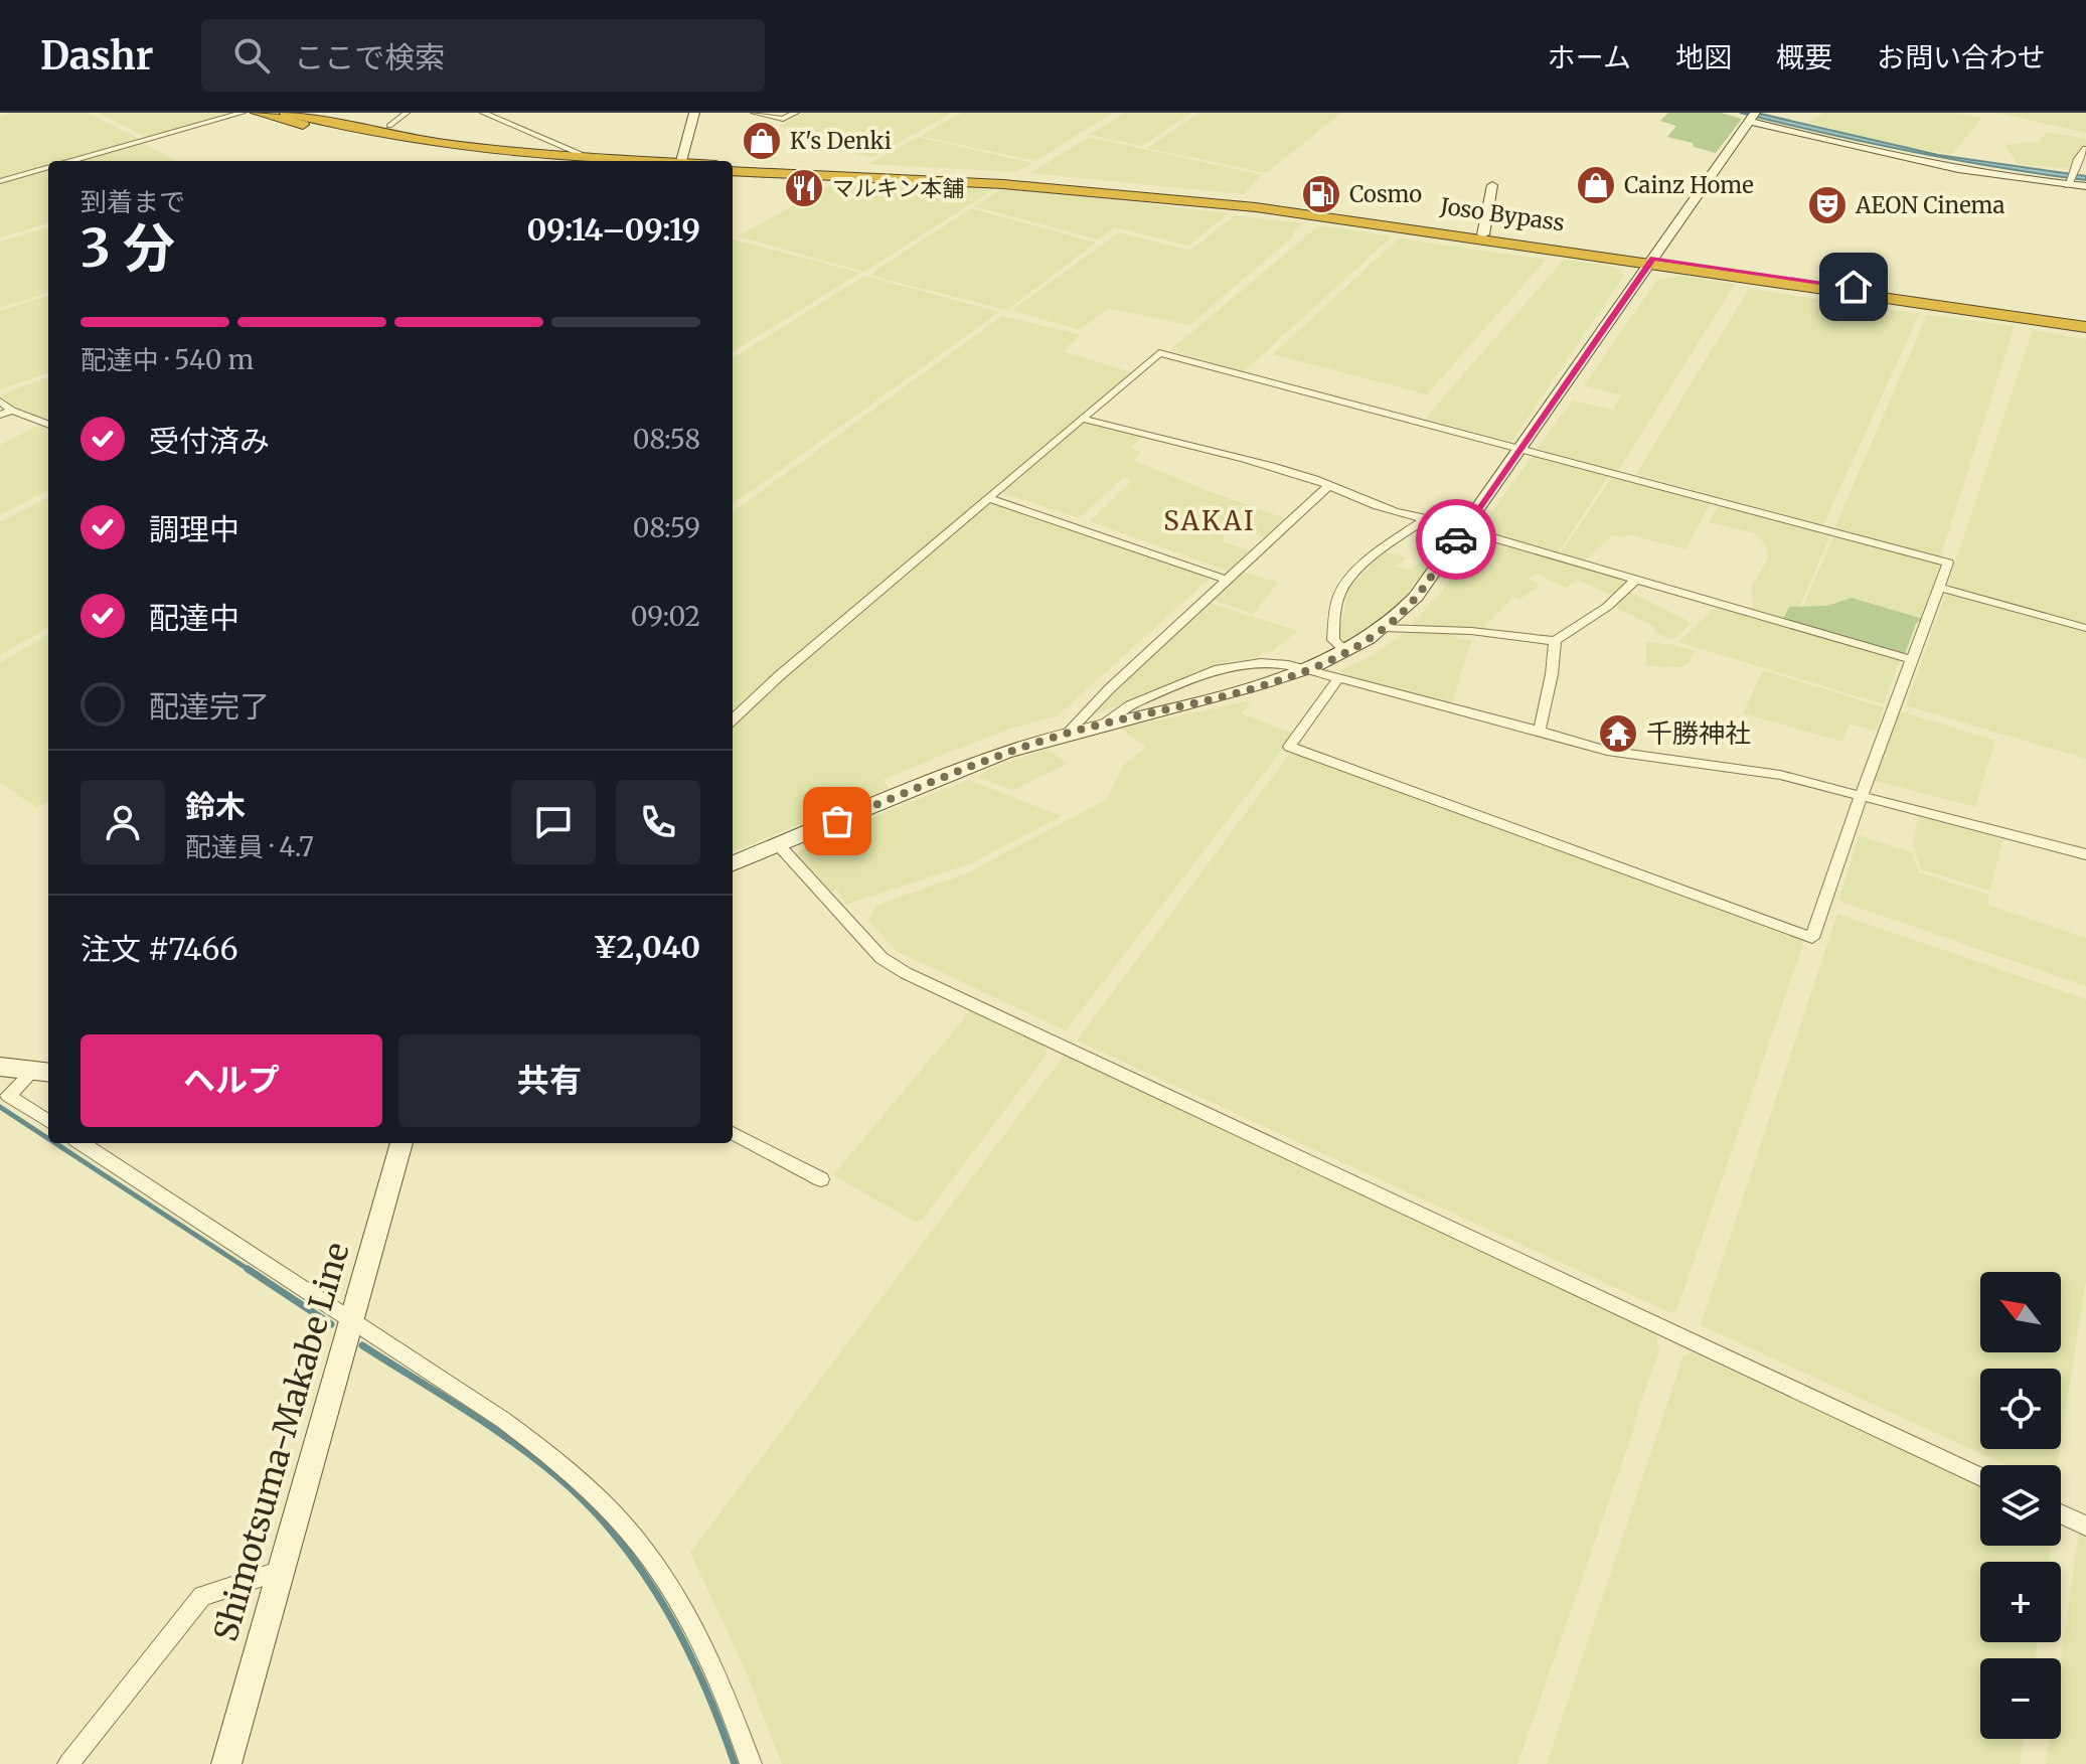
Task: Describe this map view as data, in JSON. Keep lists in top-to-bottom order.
{
  "streets": {
    "highway": ["Joso Bypass"],
    "street": ["Shimotsuma-Makabe Line"]
  },
  "districts": ["SAKAI"],
  "places": {
    "shop": ["K's Denki", "Cainz Home"],
    "restaurant": ["マルキン本舗"],
    "fuel station": ["Cosmo"],
    "theatre": ["AEON Cinema"],
    "temple": ["千勝神社"]
  },
  "north": "top left",
  "page": {
    "header": "Dashr",
    "search": "ここで検索",
    "nav": [
      "ホーム",
      "地図",
      "概要",
      "お問い合わせ"
    ],
    "heading": ["3 分", "到着まで", "09:14–09:19"],
    "panel": [
      "鈴木",
      "配達員 · 4.7",
      "注文 #7466",
      "¥2,040"
    ],
    "bar": "配達中 · 540 m",
    "list": [
      ["受付済み", "08:58"],
      ["調理中", "08:59"],
      ["配達中", "09:02"],
      "配達完了"
    ],
    "buttons": ["ヘルプ", "共有"],
    "map_buttons": ["+", "−"]
  }
}
